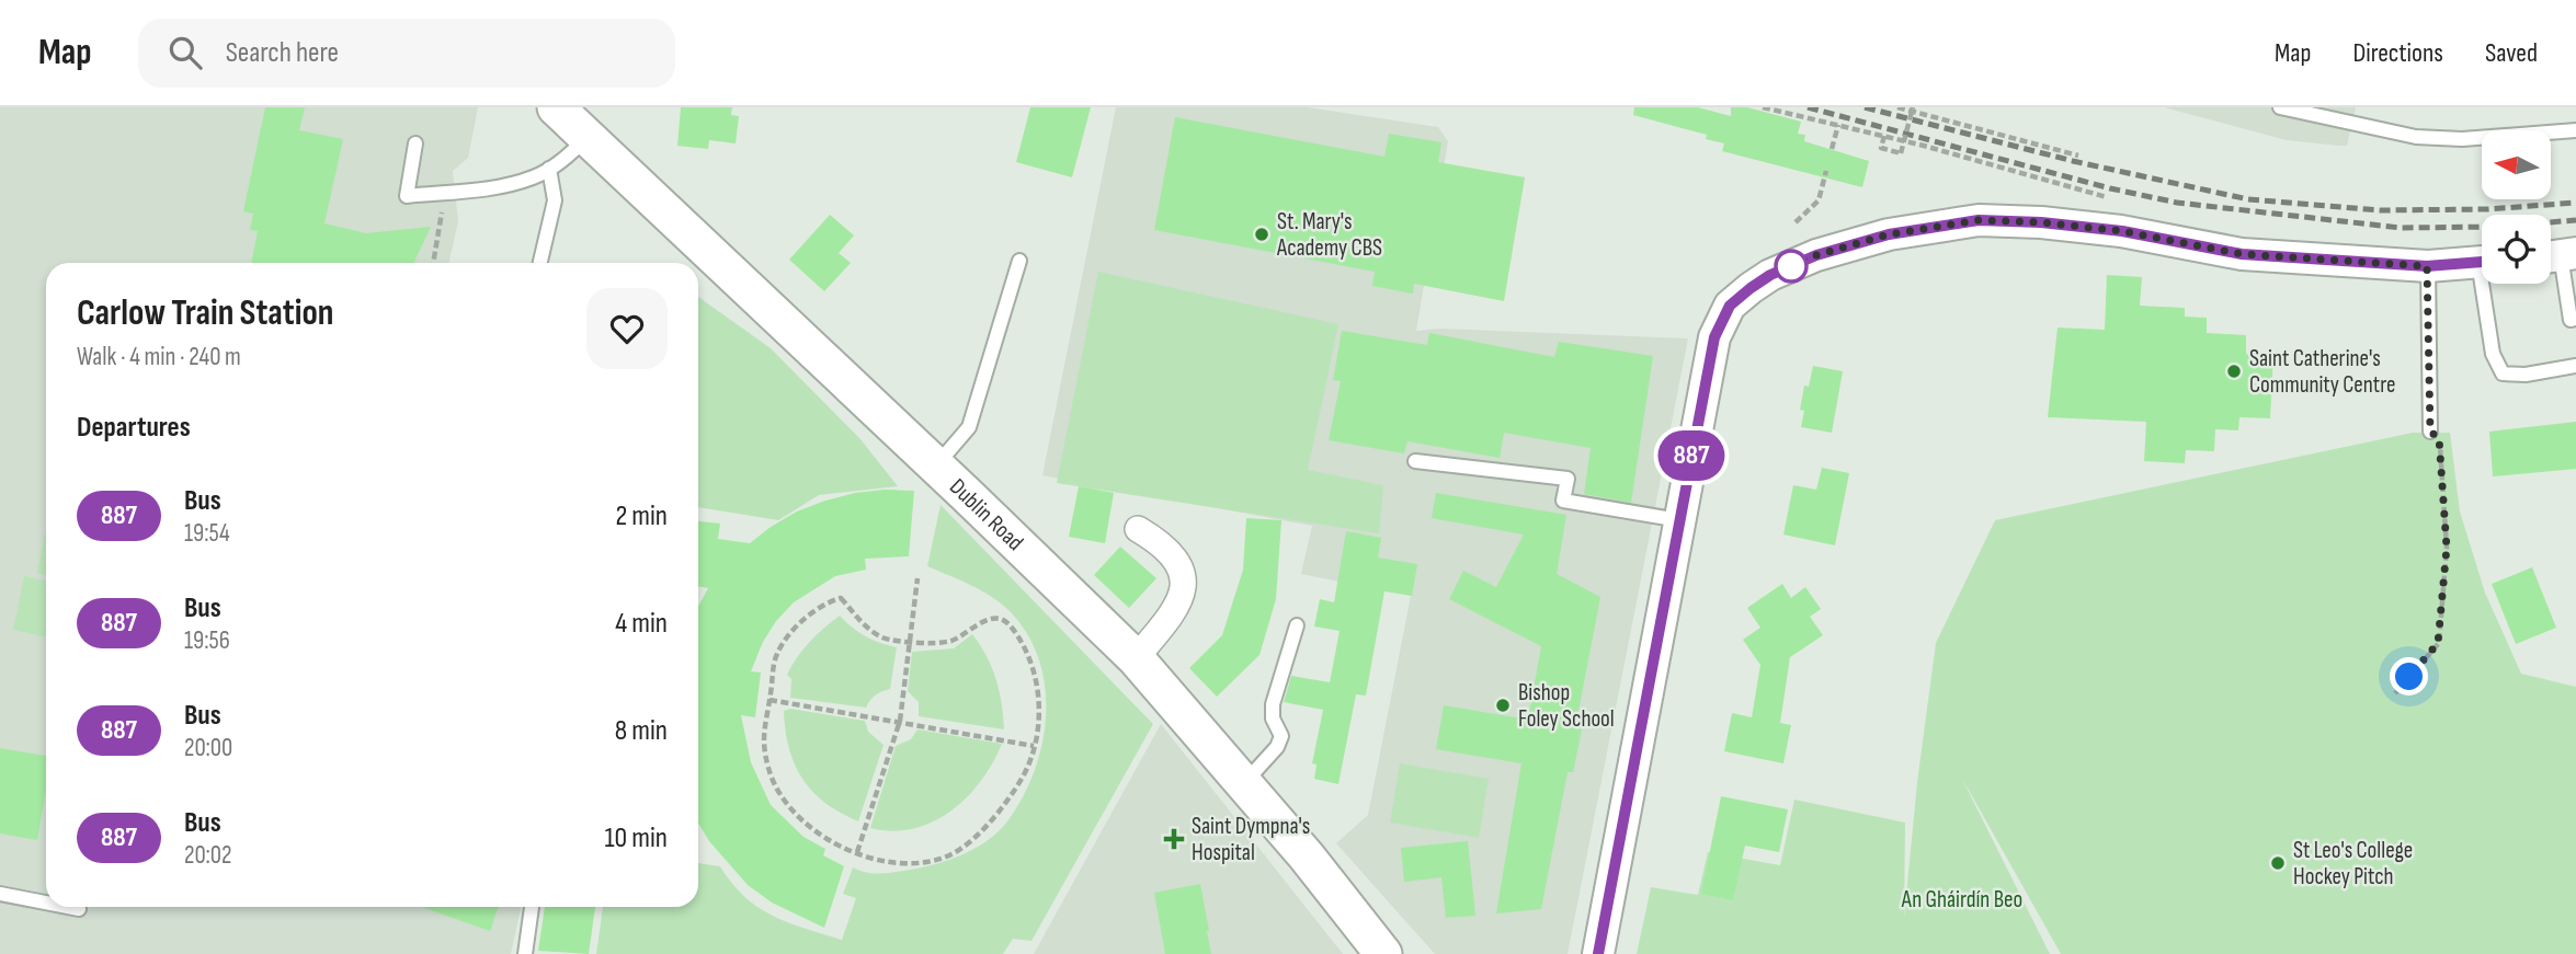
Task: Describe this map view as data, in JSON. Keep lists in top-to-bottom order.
{
  "streets": {
    "main road": ["Dublin Road"]
  },
  "parks": ["An Gháirdín Beo"],
  "places": {
    "other": [
      "St. Mary's Academy CBS",
      "Saint Catherine's Community Centre",
      "Bishop Foley School",
      "St Leo's College Hockey Pitch"
    ],
    "health": ["Saint Dympna's Hospital"]
  },
  "lines": ["bus line 887"],
  "north": "left",
  "page": {
    "header": "Map",
    "search": "Search here",
    "nav": ["Map", "Directions", "Saved"],
    "on_map": "887",
    "heading": [
      ["Carlow Train Station", "Walk · 4 min · 240 m"],
      "Departures"
    ],
    "list": [
      {
        "mark": "887",
        "name": "Bus",
        "note": "19:54",
        "value": "2 min"
      },
      {
        "mark": "887",
        "name": "Bus",
        "note": "19:56",
        "value": "4 min"
      },
      {
        "mark": "887",
        "name": "Bus",
        "note": "20:00",
        "value": "8 min"
      },
      {
        "mark": "887",
        "name": "Bus",
        "note": "20:02",
        "value": "10 min"
      }
    ]
  }
}
